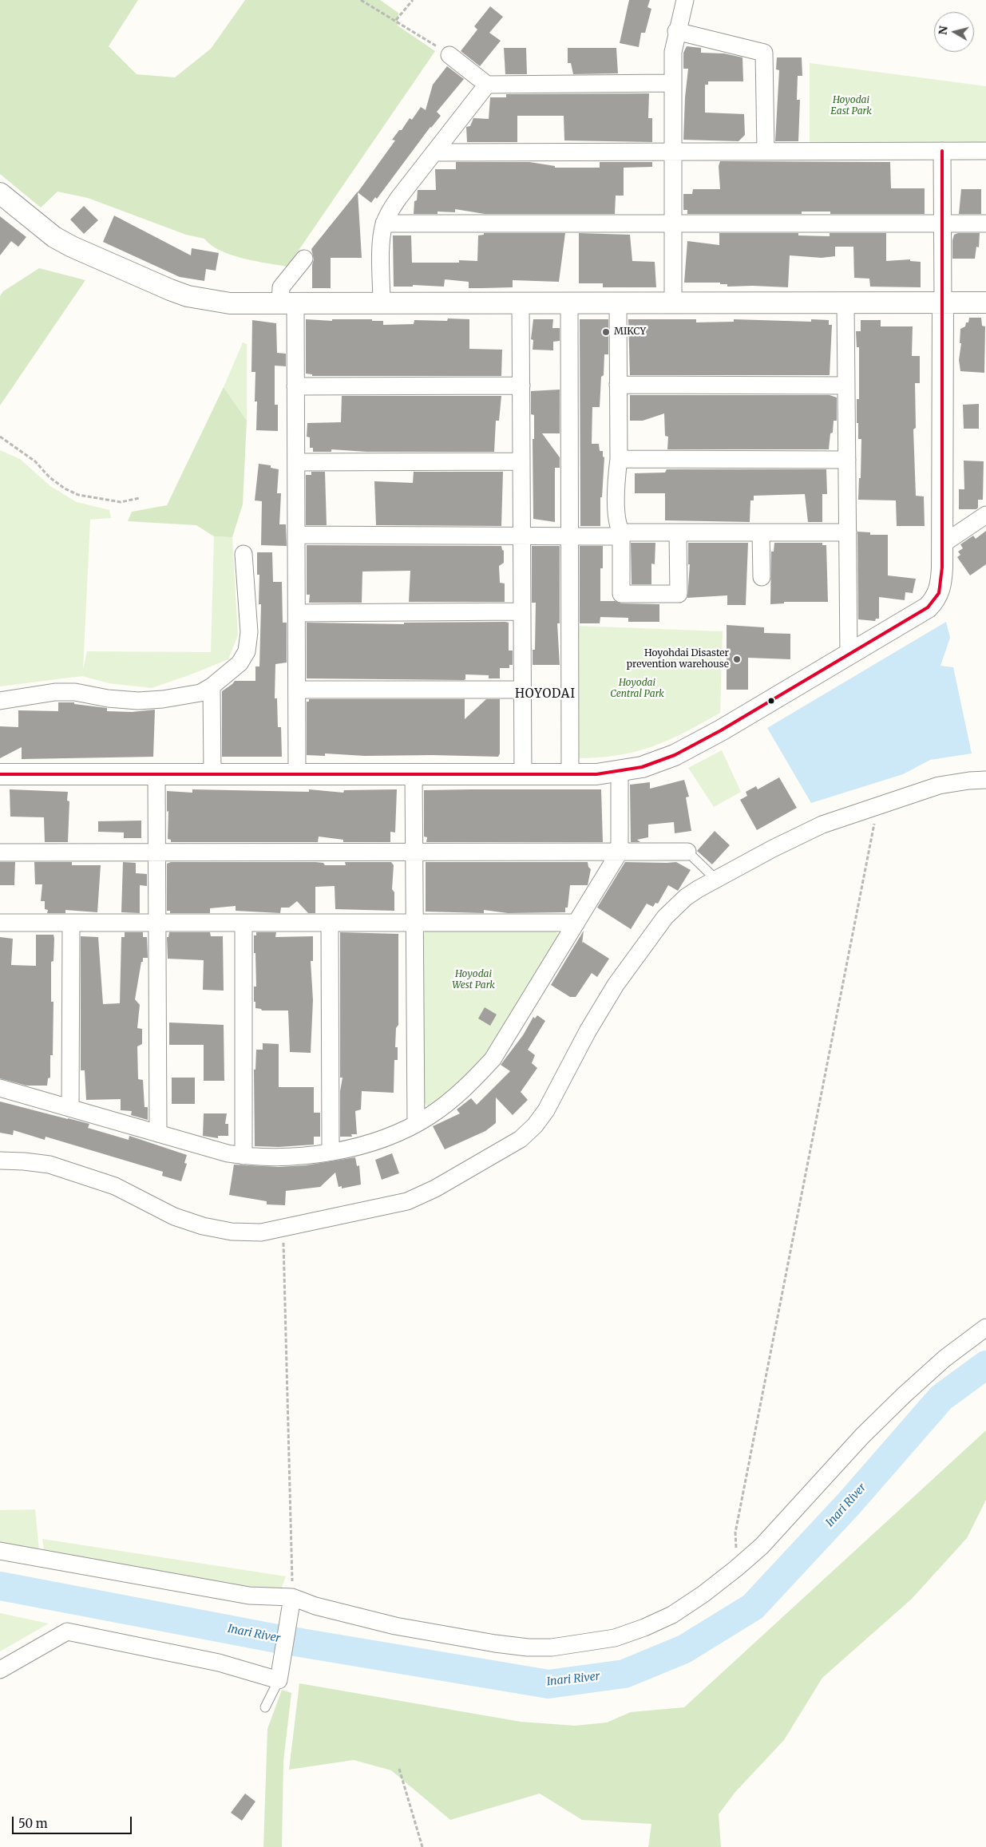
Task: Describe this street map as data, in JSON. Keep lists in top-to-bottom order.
{
  "districts": ["HOYODAI"],
  "water": ["Inari River"],
  "parks": ["Hoyodai East Park", "Hoyodai Central Park", "Hoyodai West Park"],
  "places": ["MIKCY", "Hoyohdai Disaster prevention warehouse"],
  "scale_bar": "50 m",
  "north": "left"
}
